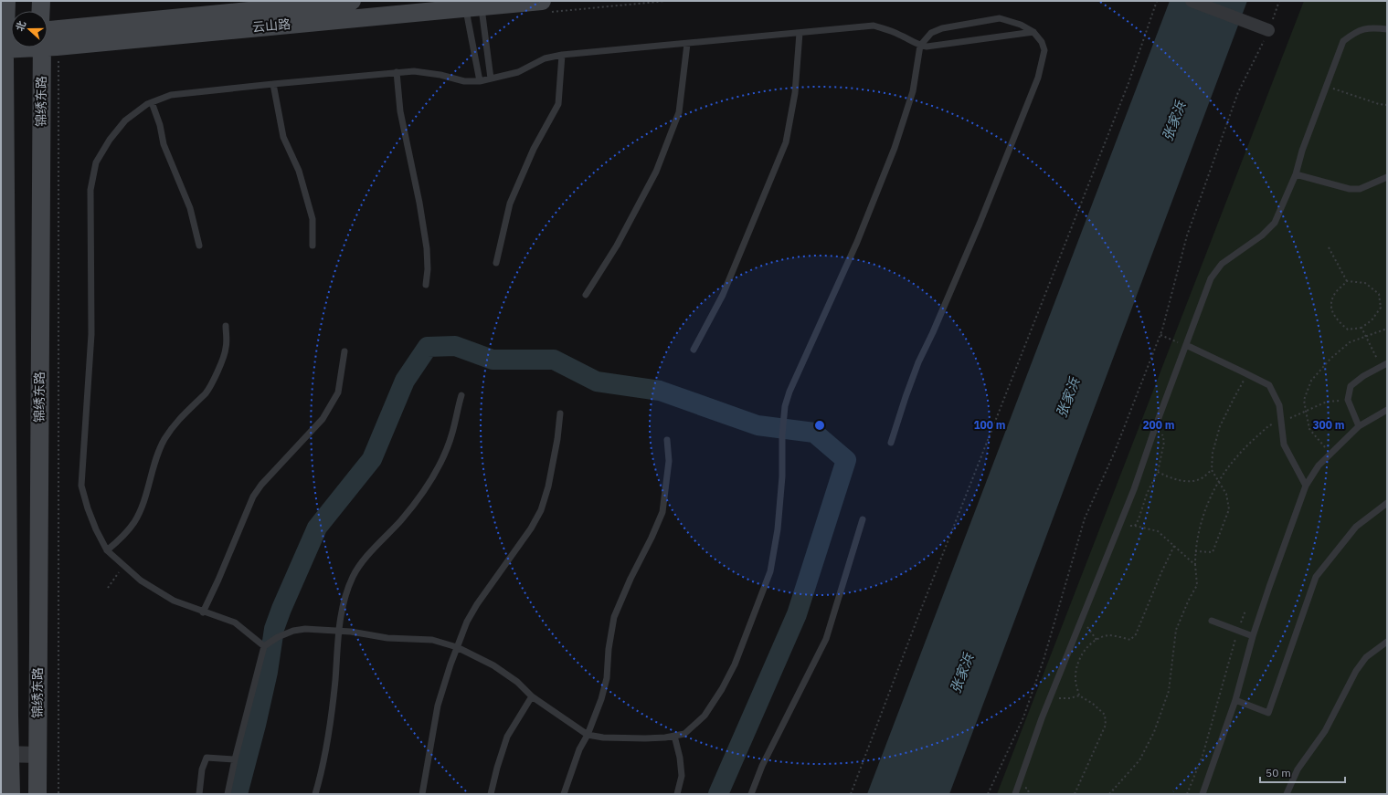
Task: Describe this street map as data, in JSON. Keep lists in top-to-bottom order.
{
  "streets": {
    "main road": ["云山路", "锦绣东路"]
  },
  "water": ["张家浜"],
  "scale_bar": "50 m",
  "north": "left",
  "rings": ["100 m", "200 m", "300 m"]
}
